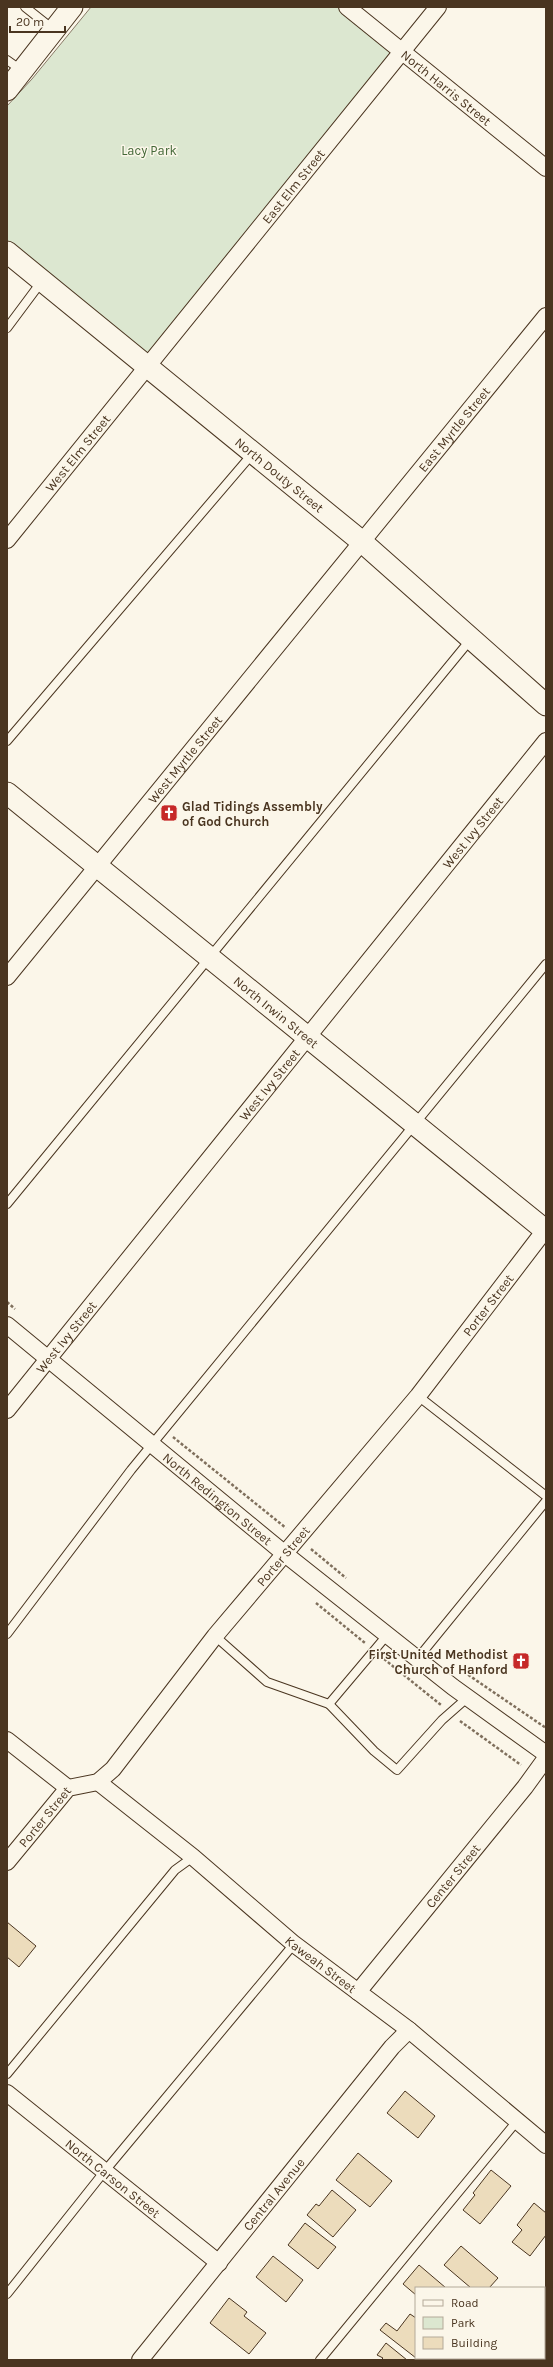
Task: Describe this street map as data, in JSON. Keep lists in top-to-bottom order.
{
  "streets": {
    "street": [
      "North Harris Street",
      "East Elm Street",
      "East Myrtle Street",
      "West Elm Street",
      "North Douty Street",
      "West Myrtle Street",
      "West Ivy Street",
      "North Irwin Street",
      "Porter Street",
      "North Redington Street",
      "Center Street",
      "Kaweah Street",
      "North Carson Street",
      "Central Avenue"
    ]
  },
  "crossings": [
    ["North Harris Street", "East Elm Street"],
    ["East Elm Street", "West Elm Street"],
    ["East Elm Street", "North Douty Street"],
    ["East Myrtle Street", "North Douty Street"],
    ["East Myrtle Street", "West Myrtle Street"],
    ["West Elm Street", "North Douty Street"],
    ["North Douty Street", "West Myrtle Street"],
    ["West Myrtle Street", "North Irwin Street"],
    ["West Ivy Street", "North Irwin Street"],
    ["West Ivy Street", "North Redington Street"],
    ["North Irwin Street", "Porter Street"],
    ["Porter Street", "North Redington Street"],
    ["Porter Street", "Kaweah Street"],
    ["Center Street", "Kaweah Street"],
    ["Kaweah Street", "Central Avenue"],
    ["North Carson Street", "Central Avenue"]
  ],
  "parks": ["Lacy Park"],
  "places": {
    "church": ["Glad Tidings Assembly of God Church", "First United Methodist Church of Hanford"]
  },
  "legend": ["Road", "Park", "Building"],
  "scale_bar": "20 m"
}
